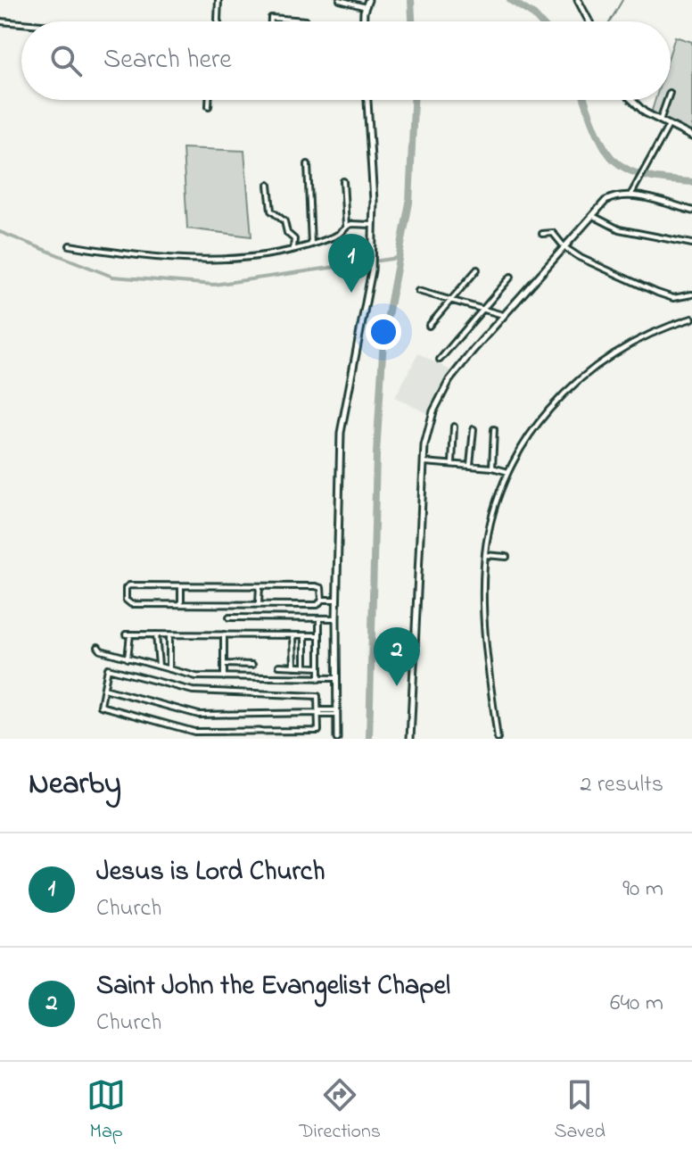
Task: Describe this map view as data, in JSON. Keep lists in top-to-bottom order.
{
  "page": {
    "search": "Search here",
    "pins": ["1", "2"],
    "heading": ["Nearby", "2 results"],
    "list": [
      {
        "mark": "1",
        "name": "Jesus is Lord Church",
        "note": "Church",
        "value": "90 m"
      },
      {
        "mark": "2",
        "name": "Saint John the Evangelist Chapel",
        "note": "Church",
        "value": "640 m"
      }
    ],
    "nav": ["Map", "Directions", "Saved"]
  }
}
